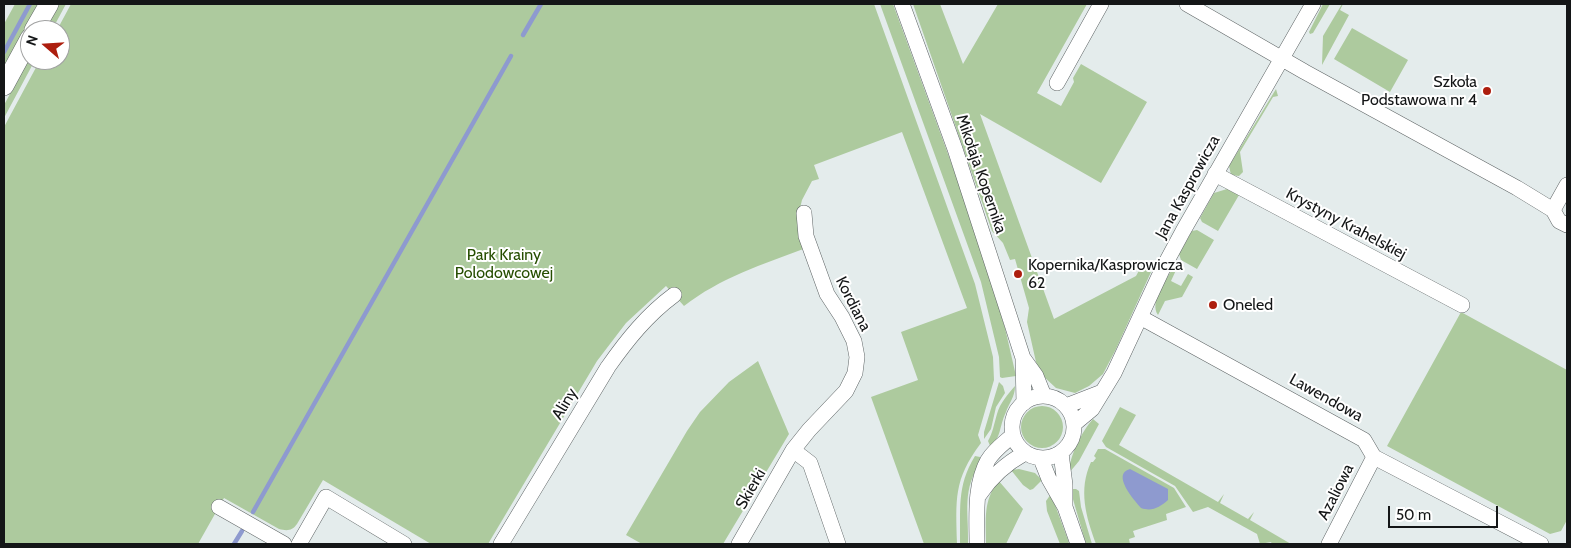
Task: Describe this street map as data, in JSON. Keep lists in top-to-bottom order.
{
  "streets": {
    "street": [
      "Mikołaja Kopernika",
      "Jana Kasprowicza",
      "Krystyny Krahelskiej",
      "Kordiana",
      "Lawendowa",
      "Aliny",
      "Skierki",
      "Azaliowa"
    ]
  },
  "crossings": [
    ["Mikołaja Kopernika", "Jana Kasprowicza"],
    ["Jana Kasprowicza", "Krystyny Krahelskiej"],
    ["Jana Kasprowicza", "Lawendowa"],
    ["Kordiana", "Skierki"],
    ["Lawendowa", "Azaliowa"]
  ],
  "parks": ["Park Krainy Polodowcowej"],
  "places": ["Szkoła Podstawowa nr 4", "Kopernika/Kasprowicza 62", "Oneled"],
  "scale_bar": "50 m",
  "north": "left"
}
